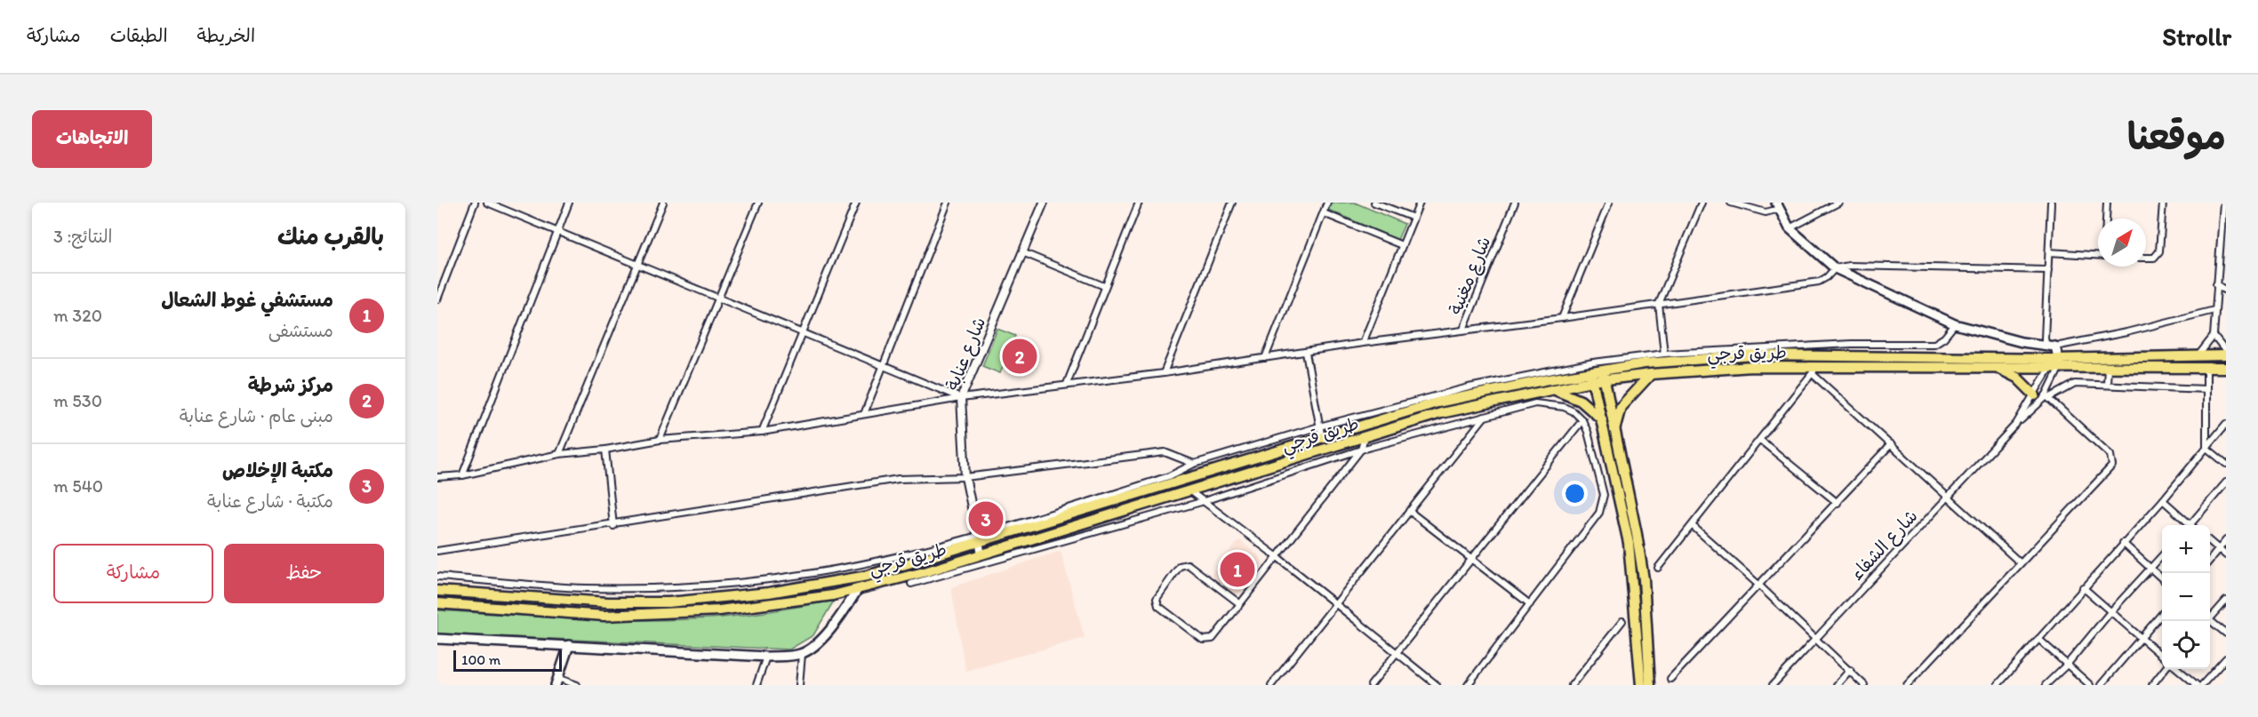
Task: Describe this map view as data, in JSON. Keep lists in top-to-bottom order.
{
  "streets": {
    "main road": ["طريق قرجي"],
    "street": ["شارع مغنية", "شارع عنابة", "شارع الشفاء"]
  },
  "crossings": [
    ["طريق قرجي", "شارع عنابة"],
    ["طريق قرجي", "شارع الشفاء"]
  ],
  "scale_bar": "100 m",
  "north": "top right",
  "page": {
    "header": "Strollr",
    "nav": ["الخريطة", "الطبقات", "مشاركة"],
    "title": "موقعنا",
    "buttons": [
      "الاتجاهات",
      ["حفظ", "مشاركة"]
    ],
    "heading": ["بالقرب منك", "النتائج: 3"],
    "list": [
      {
        "mark": "1",
        "name": "مستشفي غوط الشعال",
        "note": "مستشفى",
        "value": "320 m"
      },
      {
        "mark": "2",
        "name": "مركز شرطة",
        "note": "مبنى عام · شارع عنابة",
        "value": "530 m"
      },
      {
        "mark": "3",
        "name": "مكتبة الإخلاص",
        "note": "مكتبة · شارع عنابة",
        "value": "540 m"
      }
    ],
    "pins": ["2", "3", "1"],
    "map_buttons": ["+", "−"],
    "scale": "100 m"
  }
}
